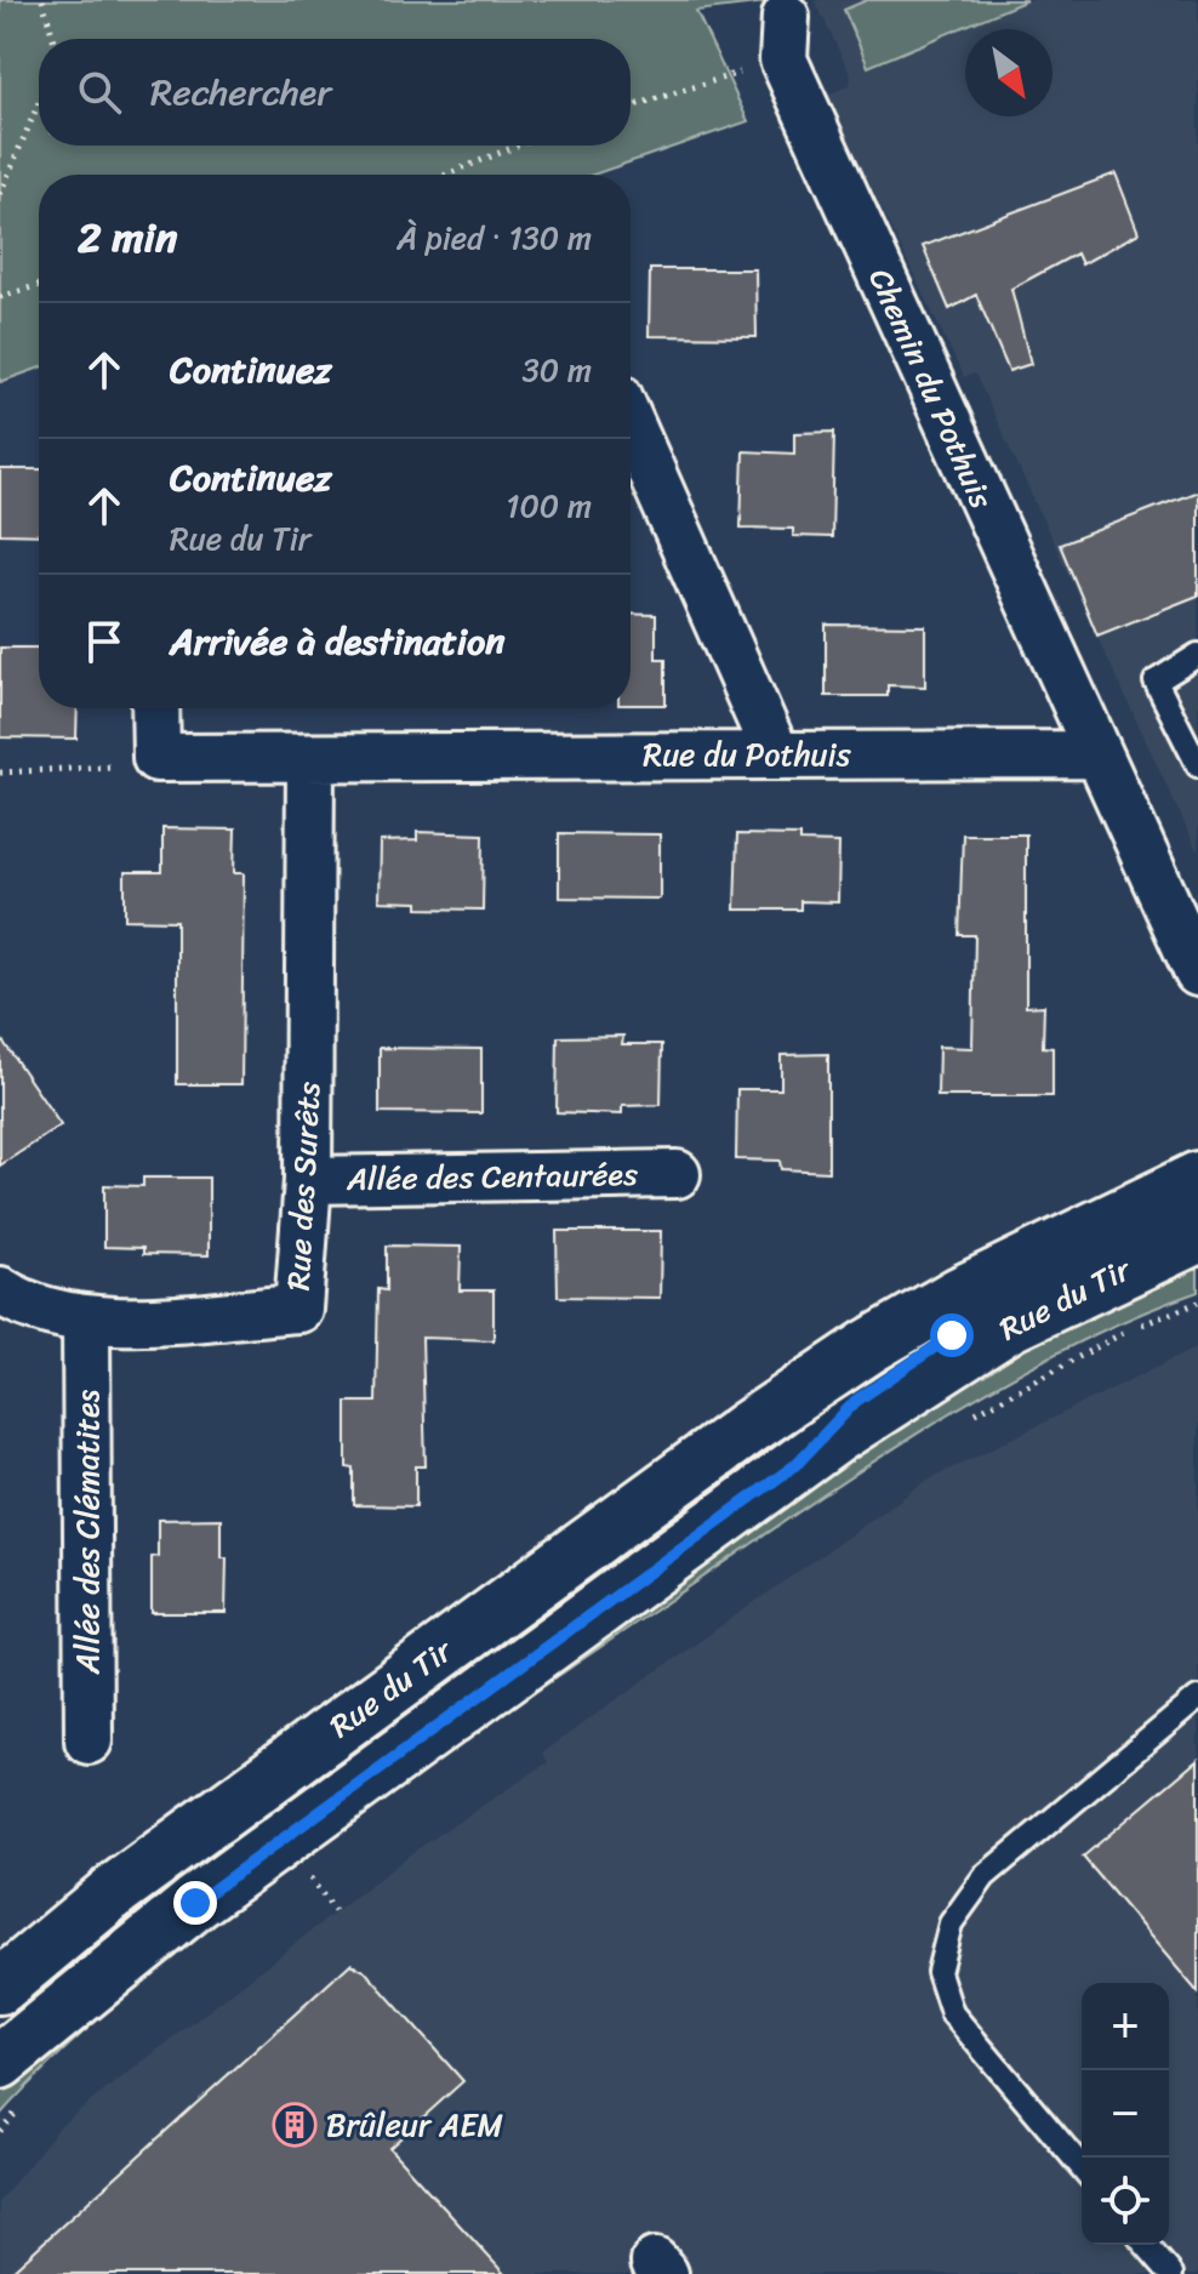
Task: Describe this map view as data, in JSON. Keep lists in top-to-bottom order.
{
  "streets": {
    "main road": ["Rue du Tir"],
    "street": [
      "Chemin du Pothuis",
      "Rue du Pothuis",
      "Allée des Centaurées",
      "Rue des Surêts",
      "Allée des Clématites"
    ]
  },
  "crossings": [
    ["Chemin du Pothuis", "Rue du Pothuis"],
    ["Rue du Pothuis", "Rue des Surêts"],
    ["Allée des Centaurées", "Rue des Surêts"],
    ["Rue des Surêts", "Allée des Clématites"]
  ],
  "places": {
    "building": ["Brûleur AEM"]
  },
  "north": "bottom right",
  "page": {
    "search": "Rechercher",
    "heading": ["2 min", "À pied · 130 m"],
    "list": [
      ["Continuez", "30 m"],
      ["Continuez", "Rue du Tir", "100 m"],
      "Arrivée à destination"
    ],
    "map_buttons": ["+", "−"]
  }
}
